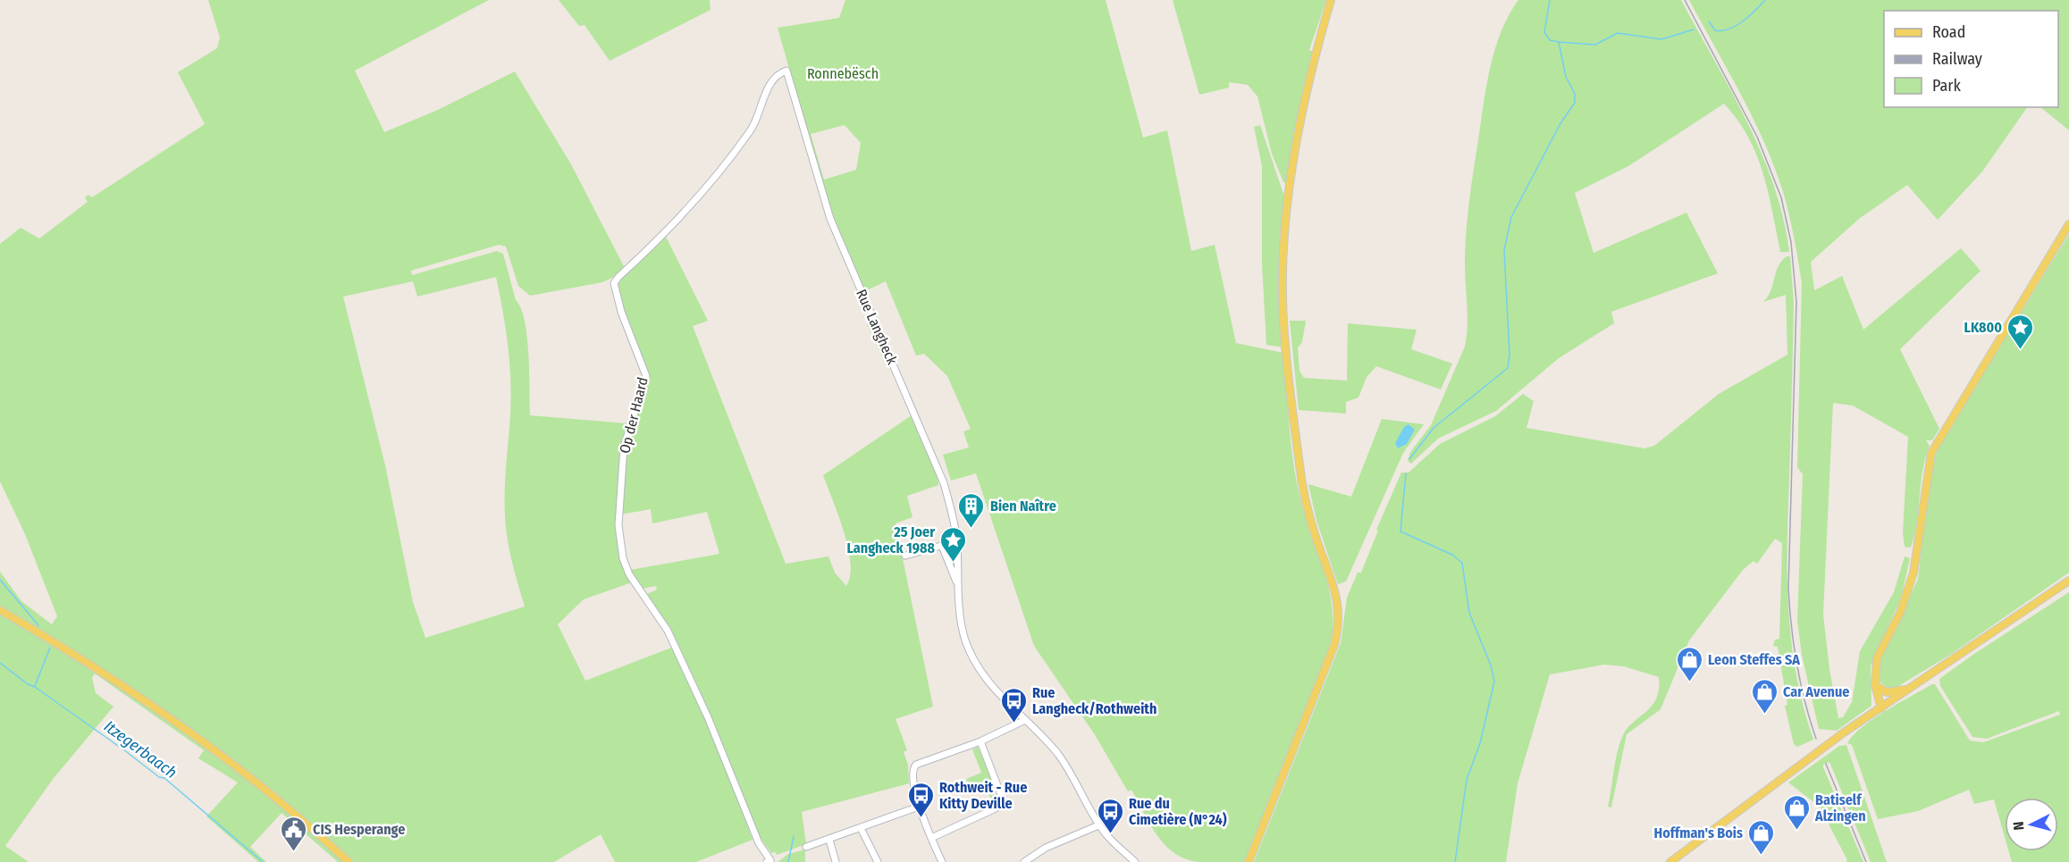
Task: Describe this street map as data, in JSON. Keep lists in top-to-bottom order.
{
  "streets": {
    "street": ["Rue Langheck", "Op der Haard"]
  },
  "crossings": [
    ["Rue Langheck", "Op der Haard"]
  ],
  "water": ["Itzegerbaach"],
  "parks": ["Ronnebësch"],
  "places": {
    "place": ["LK800", "25 Joer Langheck 1988"],
    "building": ["Bien Naître"],
    "shop": [
      "Leon Steffes SA",
      "Car Avenue",
      "Batiself Alzingen",
      "Hoffman's Bois"
    ],
    "bus stop": ["Rue Langheck/Rothweith", "Rothweit - Rue Kitty Deville", "Rue du Cimetière (N°24)"],
    "public building": ["CIS Hesperange"]
  },
  "legend": ["Road", "Railway", "Park"],
  "north": "left"
}
